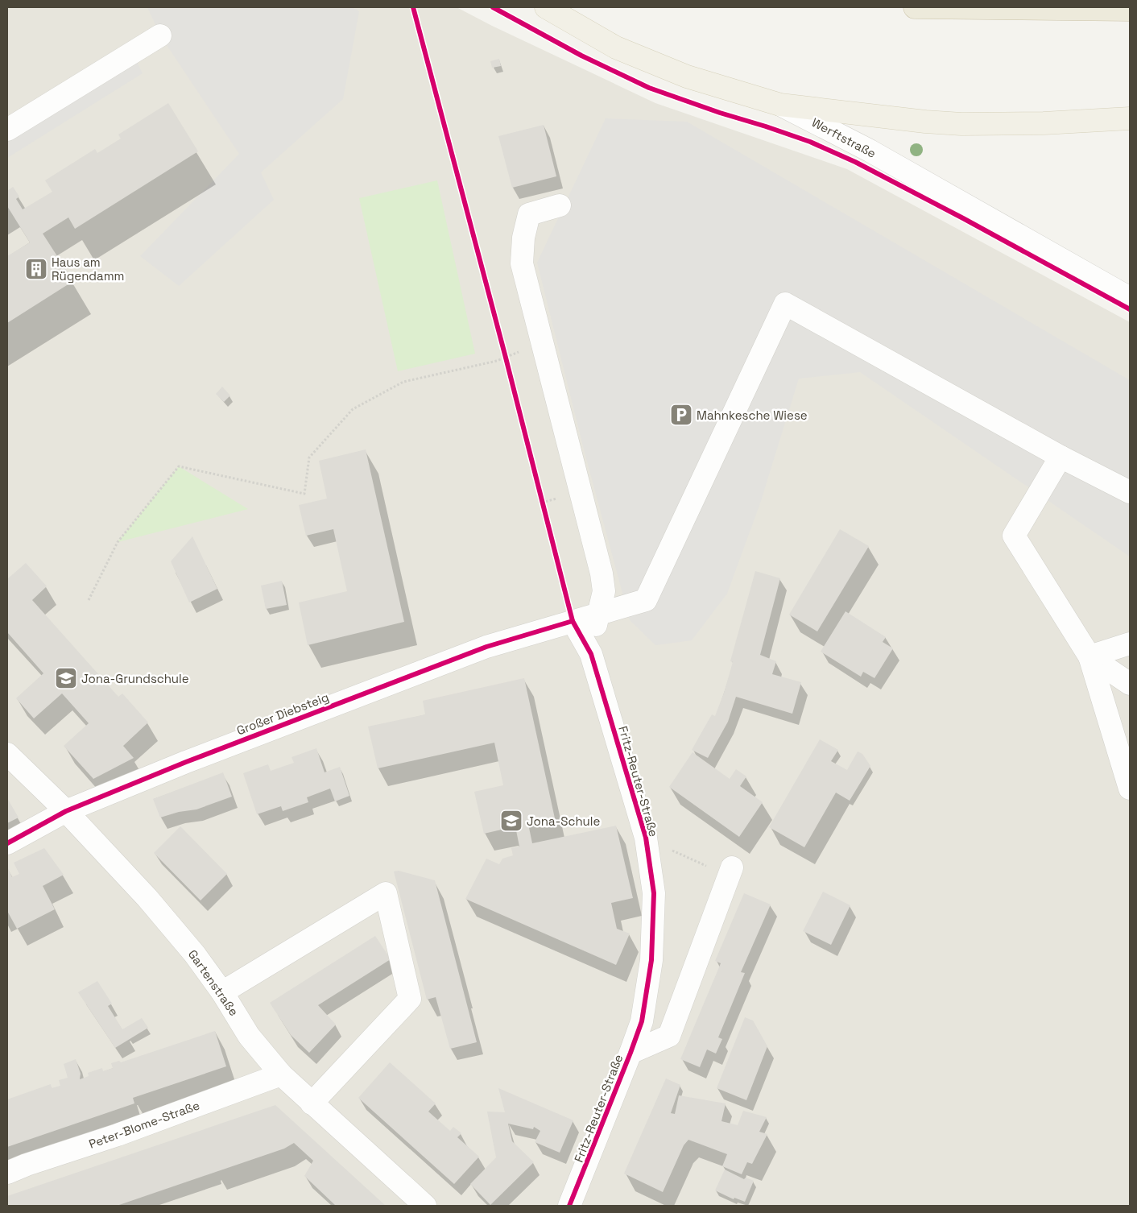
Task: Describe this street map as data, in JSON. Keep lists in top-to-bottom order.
{
  "streets": {
    "main road": ["Werftstraße"],
    "street": [
      "Großer Diebsteig",
      "Fritz-Reuter-Straße",
      "Gartenstraße",
      "Peter-Blome-Straße"
    ]
  },
  "crossings": [
    ["Großer Diebsteig", "Fritz-Reuter-Straße"],
    ["Großer Diebsteig", "Gartenstraße"],
    ["Gartenstraße", "Peter-Blome-Straße"]
  ],
  "places": {
    "building": ["Haus am Rügendamm"],
    "parking": ["Mahnkesche Wiese"],
    "school or university": ["Jona-Grundschule", "Jona-Schule"]
  }
}
